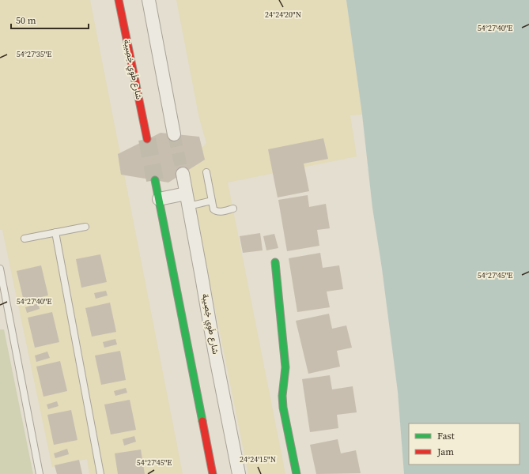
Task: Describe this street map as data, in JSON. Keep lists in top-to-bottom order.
{
  "streets": {
    "street": ["شارع طَوِي خِصِيبة"]
  },
  "legend": ["Fast", "Jam"],
  "scale_bar": "50 m",
  "coordinates": [
    "24°24'20\"N",
    "54°27'40\"E",
    "54°27'35\"E",
    "54°27'45\"E",
    "24°24'15\"N"
  ]
}
